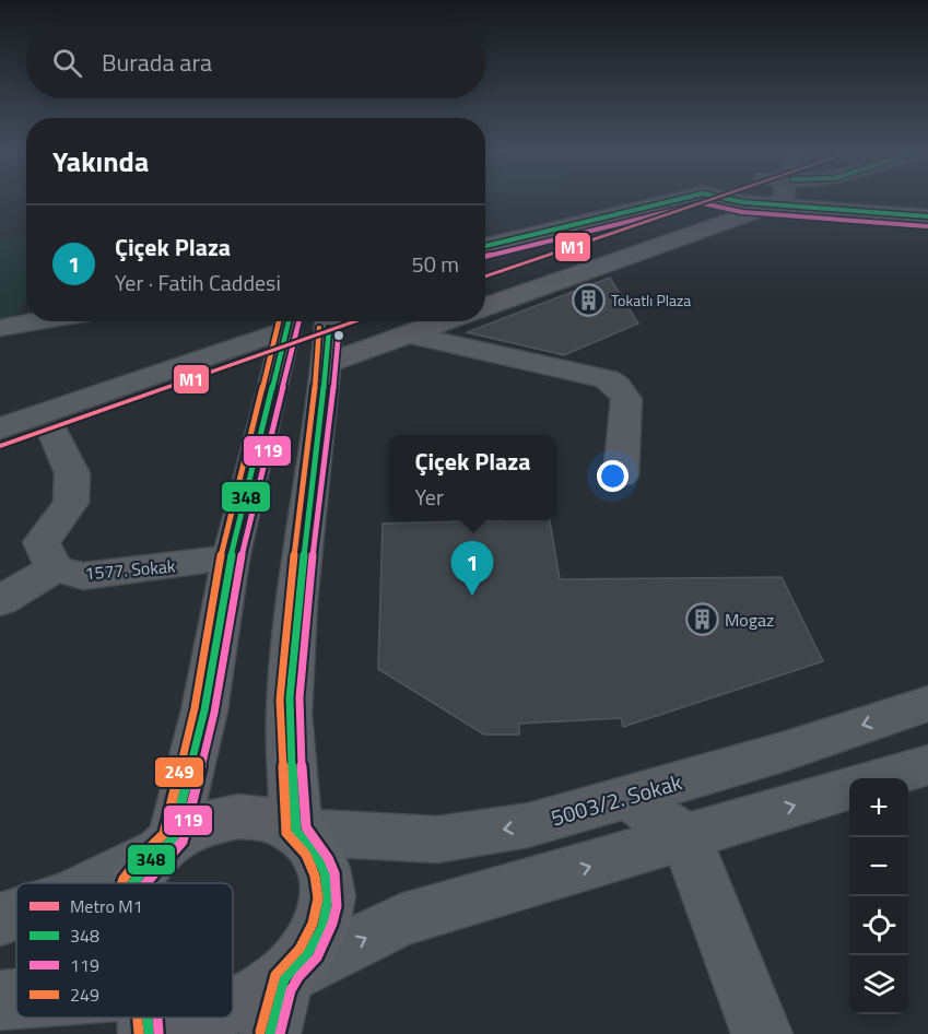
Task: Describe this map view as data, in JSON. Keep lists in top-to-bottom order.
{
  "streets": {
    "street": ["1577. Sokak", "5003/2. Sokak"]
  },
  "places": {
    "building": ["Tokatlı Plaza", "Mogaz"]
  },
  "lines": [
    "metro line M1",
    "transit line 348",
    "transit line 119",
    "transit line 249"
  ],
  "legend": [
    "Metro M1",
    "348",
    "119",
    "249"
  ],
  "page": {
    "search": "Burada ara",
    "heading": "Yakında",
    "list": [
      {
        "mark": "1",
        "name": "Çiçek Plaza",
        "note": "Yer · Fatih Caddesi",
        "value": "50 m"
      }
    ],
    "popup": ["Çiçek Plaza", "Yer"],
    "pins": "1",
    "map_buttons": ["+", "−"]
  }
}
